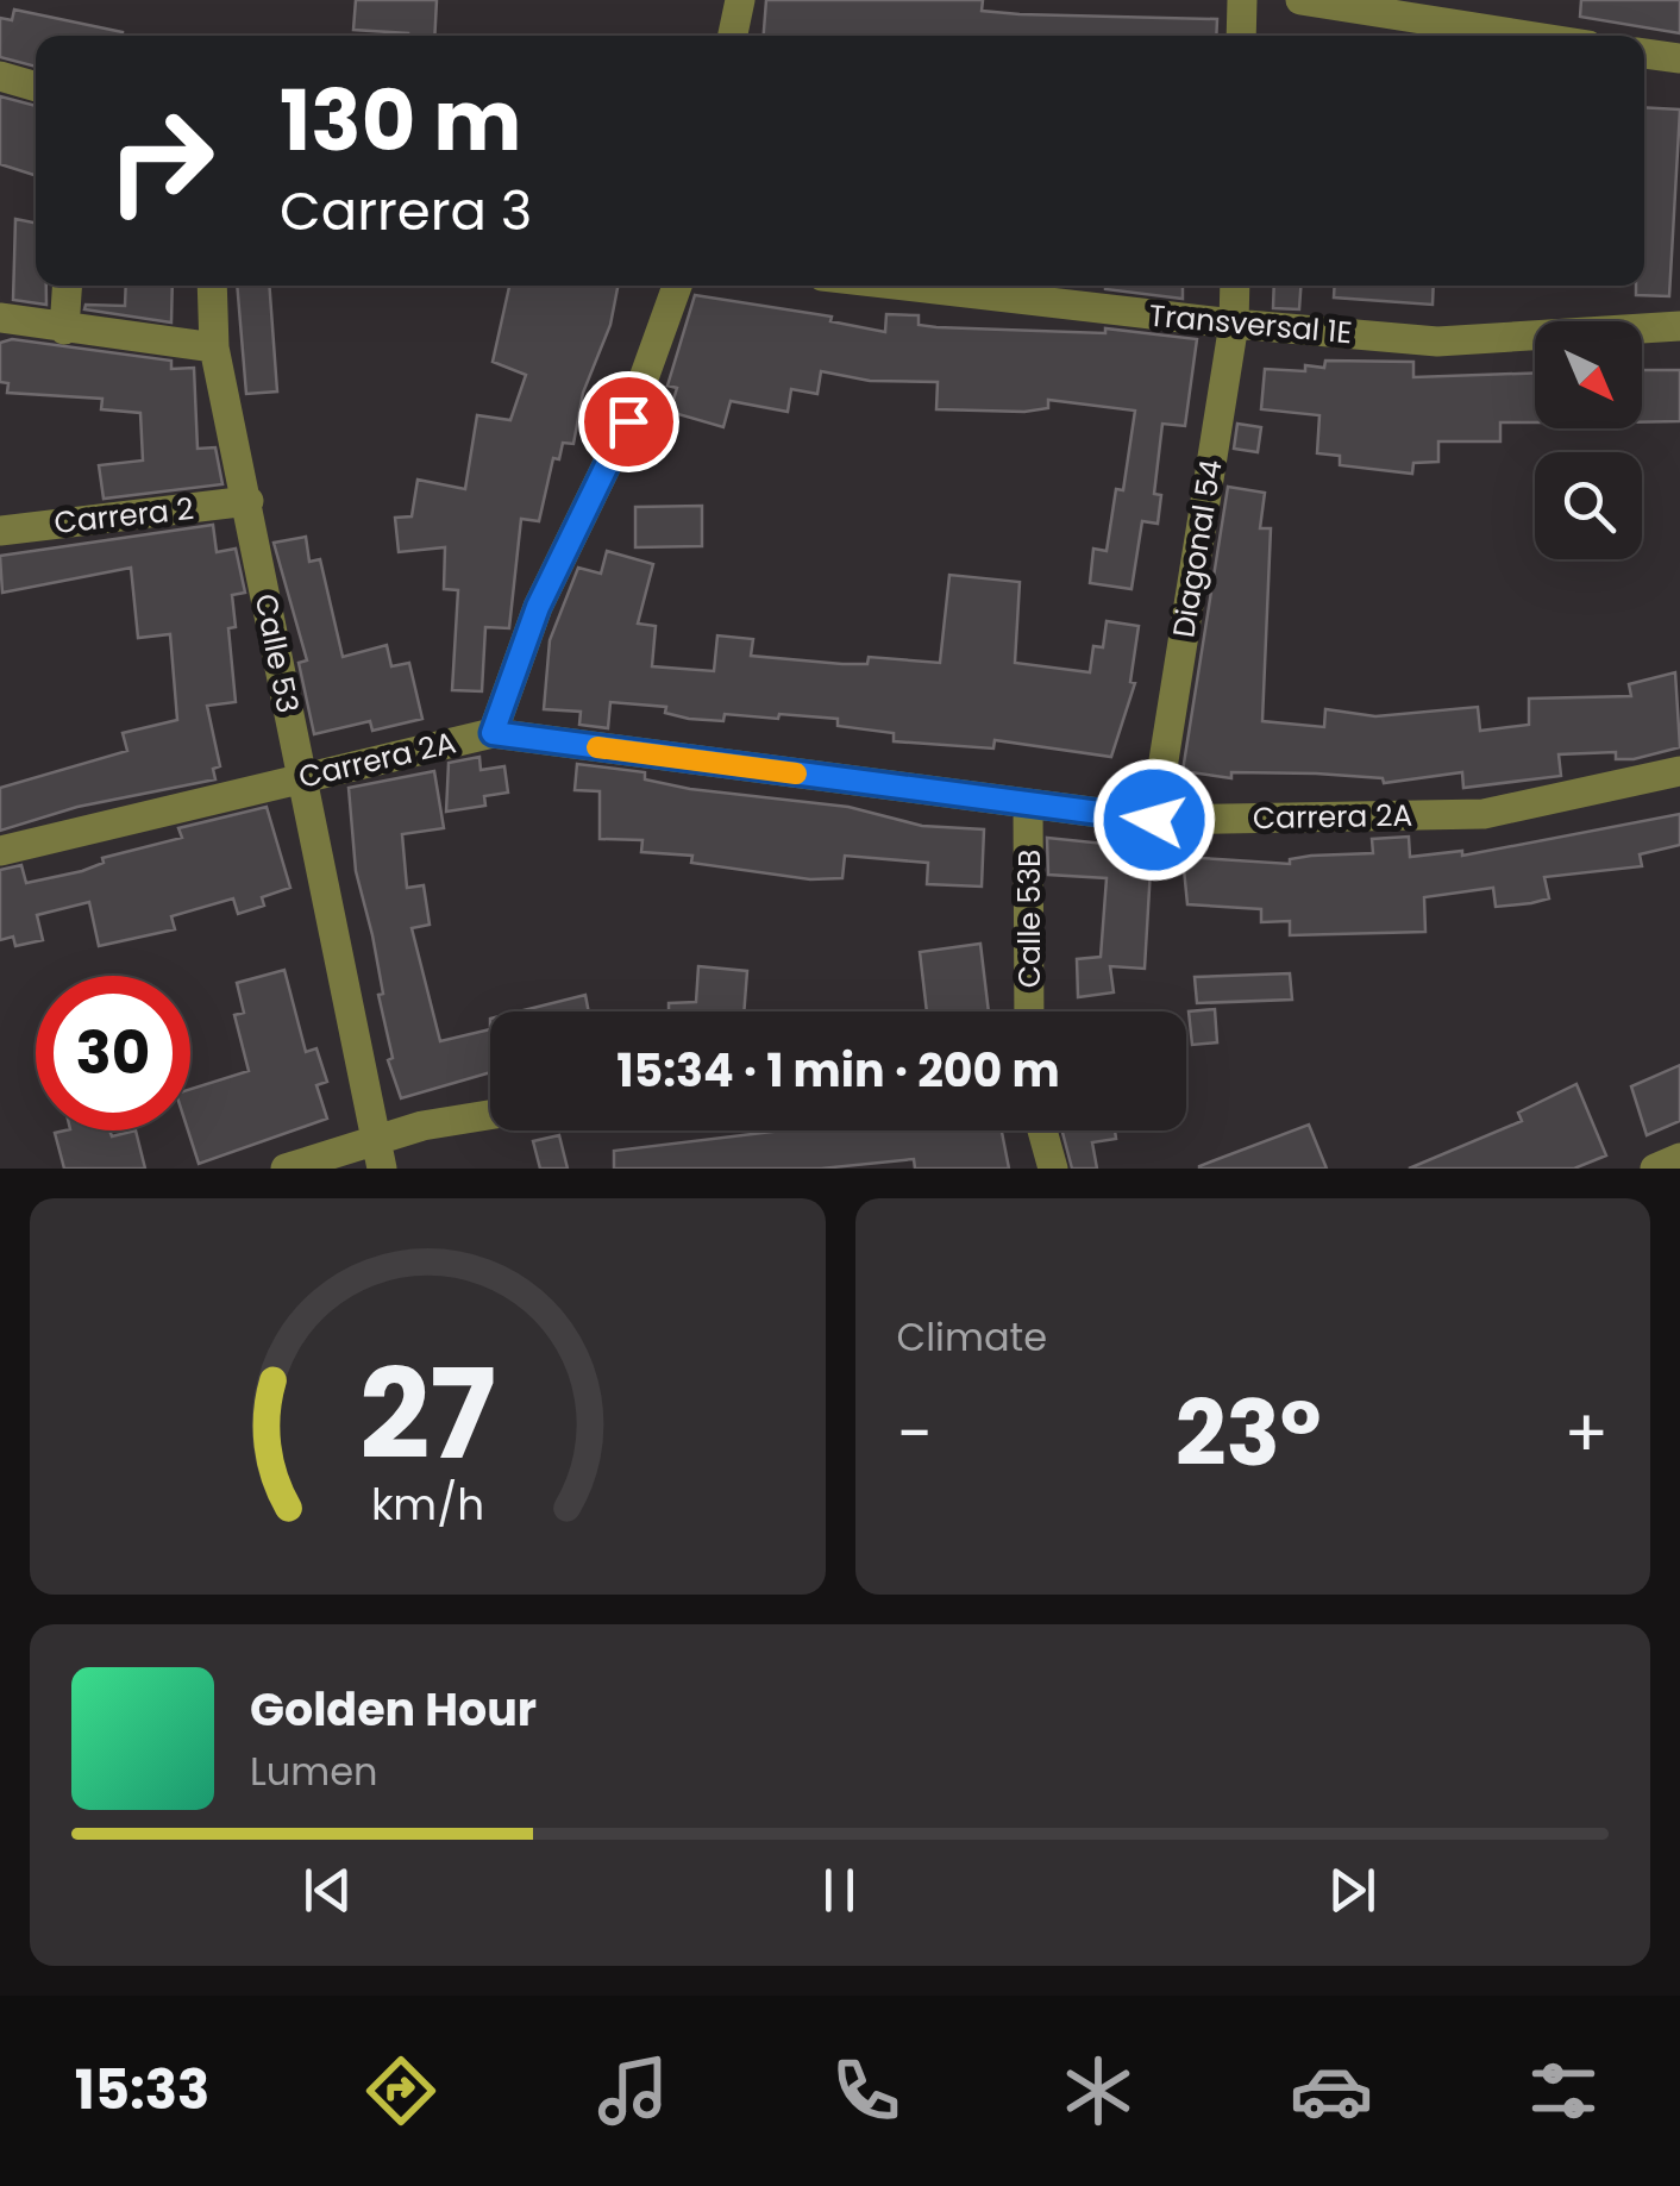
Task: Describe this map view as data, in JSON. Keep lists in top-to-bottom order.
{
  "streets": {
    "street": [
      "Transversal 1E",
      "Carrera 2",
      "Diagonal 54",
      "Calle 53",
      "Carrera 2A",
      "Calle 53B"
    ]
  },
  "crossings": [
    ["Transversal 1E", "Diagonal 54"],
    ["Carrera 2", "Calle 53"],
    ["Diagonal 54", "Carrera 2A"],
    ["Calle 53", "Carrera 2A"],
    ["Carrera 2A", "Calle 53B"]
  ],
  "north": "bottom right",
  "page": {
    "turn": ["130 m", "Carrera 3"],
    "limit": "30",
    "trip": "15:34 · 1 min · 200 m",
    "tile": "Climate",
    "heat": ["−", "23°", "+"],
    "song": ["Golden Hour", "Lumen"],
    "tabs": "15:33",
    "gauge": ["27", "km/h"]
  }
}
